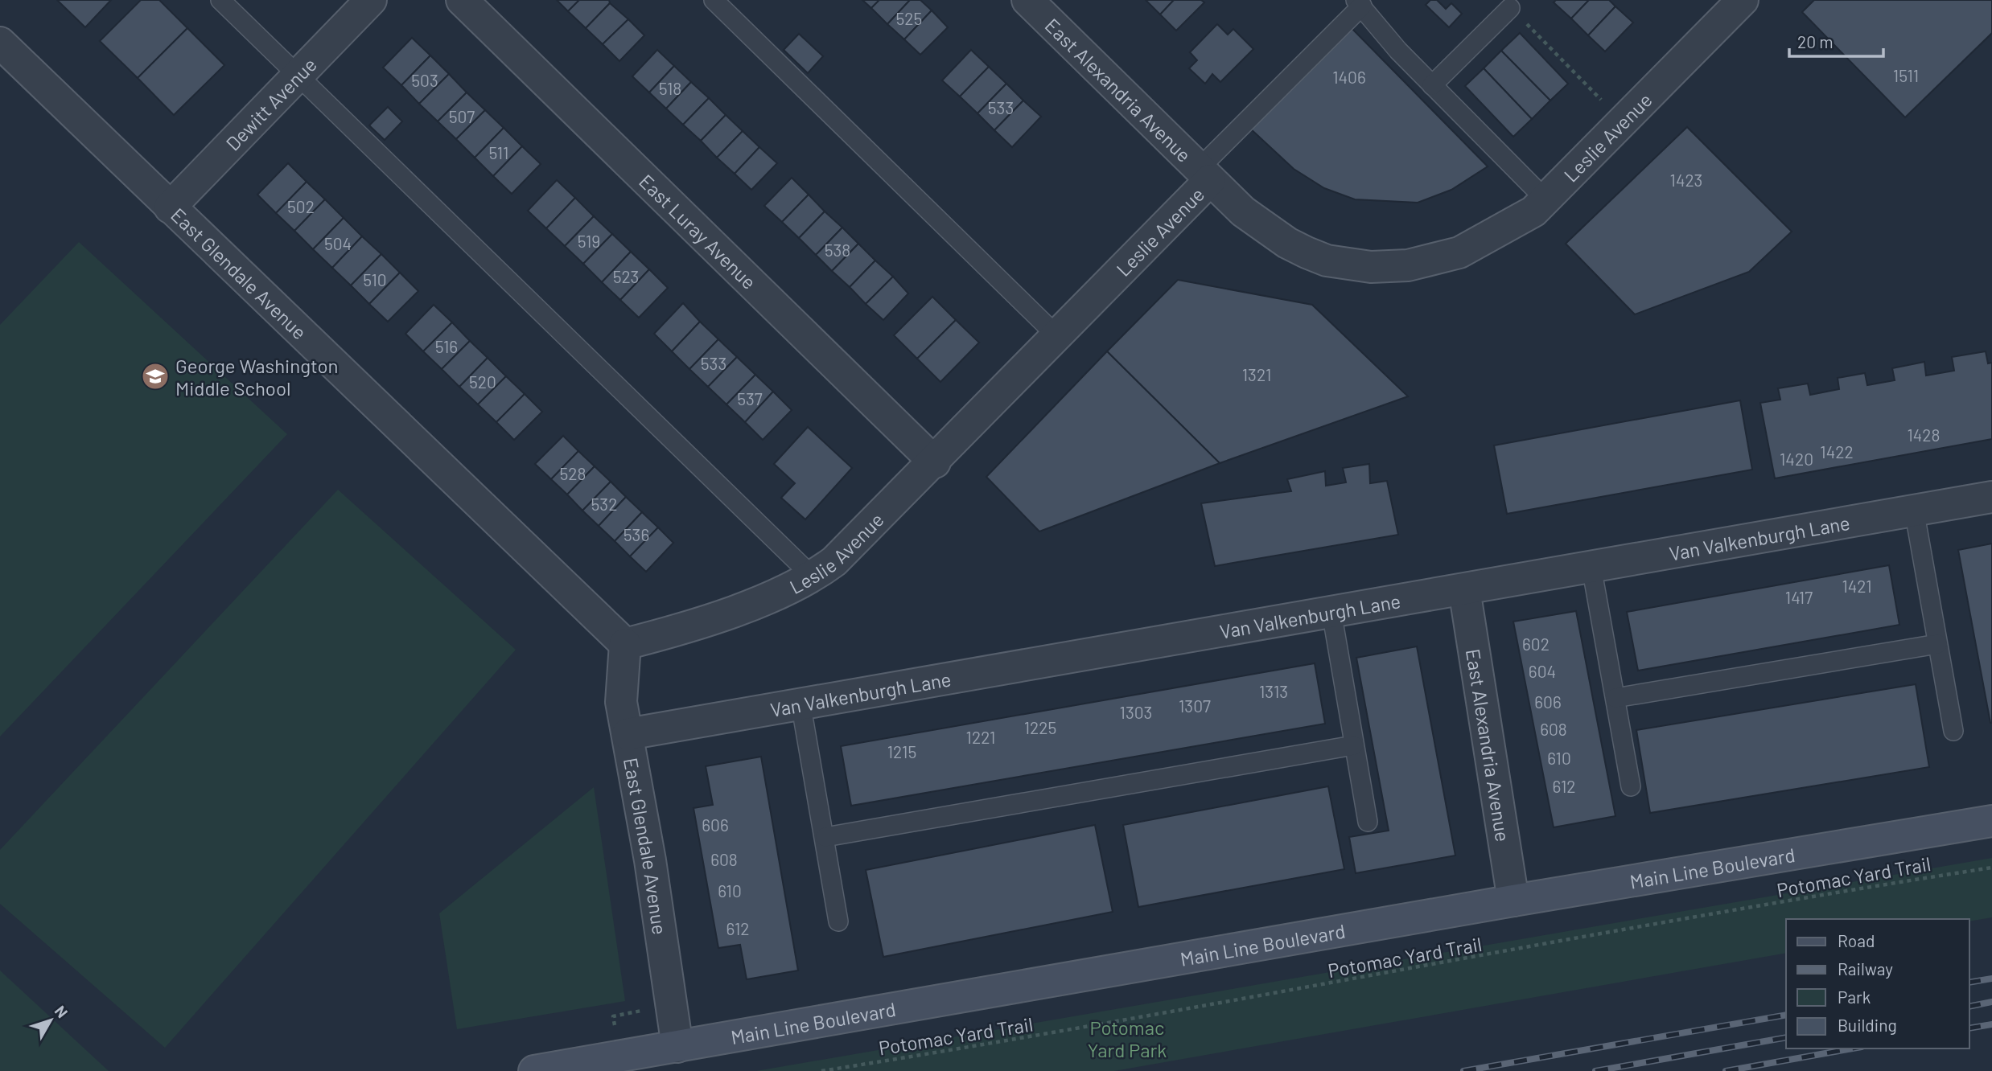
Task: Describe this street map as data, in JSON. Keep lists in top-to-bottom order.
{
  "streets": {
    "street": [
      "East Alexandria Avenue",
      "Dewitt Avenue",
      "Leslie Avenue",
      "East Luray Avenue",
      "East Glendale Avenue",
      "Van Valkenburgh Lane",
      "Main Line Boulevard"
    ],
    "path": ["Potomac Yard Trail"]
  },
  "crossings": [
    ["East Alexandria Avenue", "Leslie Avenue"],
    ["East Alexandria Avenue", "Van Valkenburgh Lane"],
    ["East Alexandria Avenue", "Main Line Boulevard"],
    ["Dewitt Avenue", "East Glendale Avenue"],
    ["Leslie Avenue", "East Luray Avenue"],
    ["Leslie Avenue", "East Glendale Avenue"],
    ["East Glendale Avenue", "Van Valkenburgh Lane"],
    ["East Glendale Avenue", "Main Line Boulevard"]
  ],
  "parks": ["Potomac Yard Park"],
  "places": {
    "school or university": ["George Washington Middle School"]
  },
  "house_numbers": [
    "525",
    "1511",
    "1406",
    "503",
    "518",
    "533",
    "507",
    "511",
    "1423",
    "502",
    "519",
    "504",
    "538",
    "523",
    "510",
    "516",
    "533",
    "1321",
    "520",
    "537",
    "1428",
    "1422",
    "1420",
    "528",
    "532",
    "536",
    "1421",
    "1417",
    "602",
    "604",
    "1313",
    "606",
    "1307",
    "1303",
    "1225",
    "608",
    "1221",
    "1215",
    "610",
    "612",
    "606",
    "608",
    "610",
    "612"
  ],
  "legend": [
    "Road",
    "Railway",
    "Park",
    "Building"
  ],
  "scale_bar": "20 m",
  "north": "top right"
}
